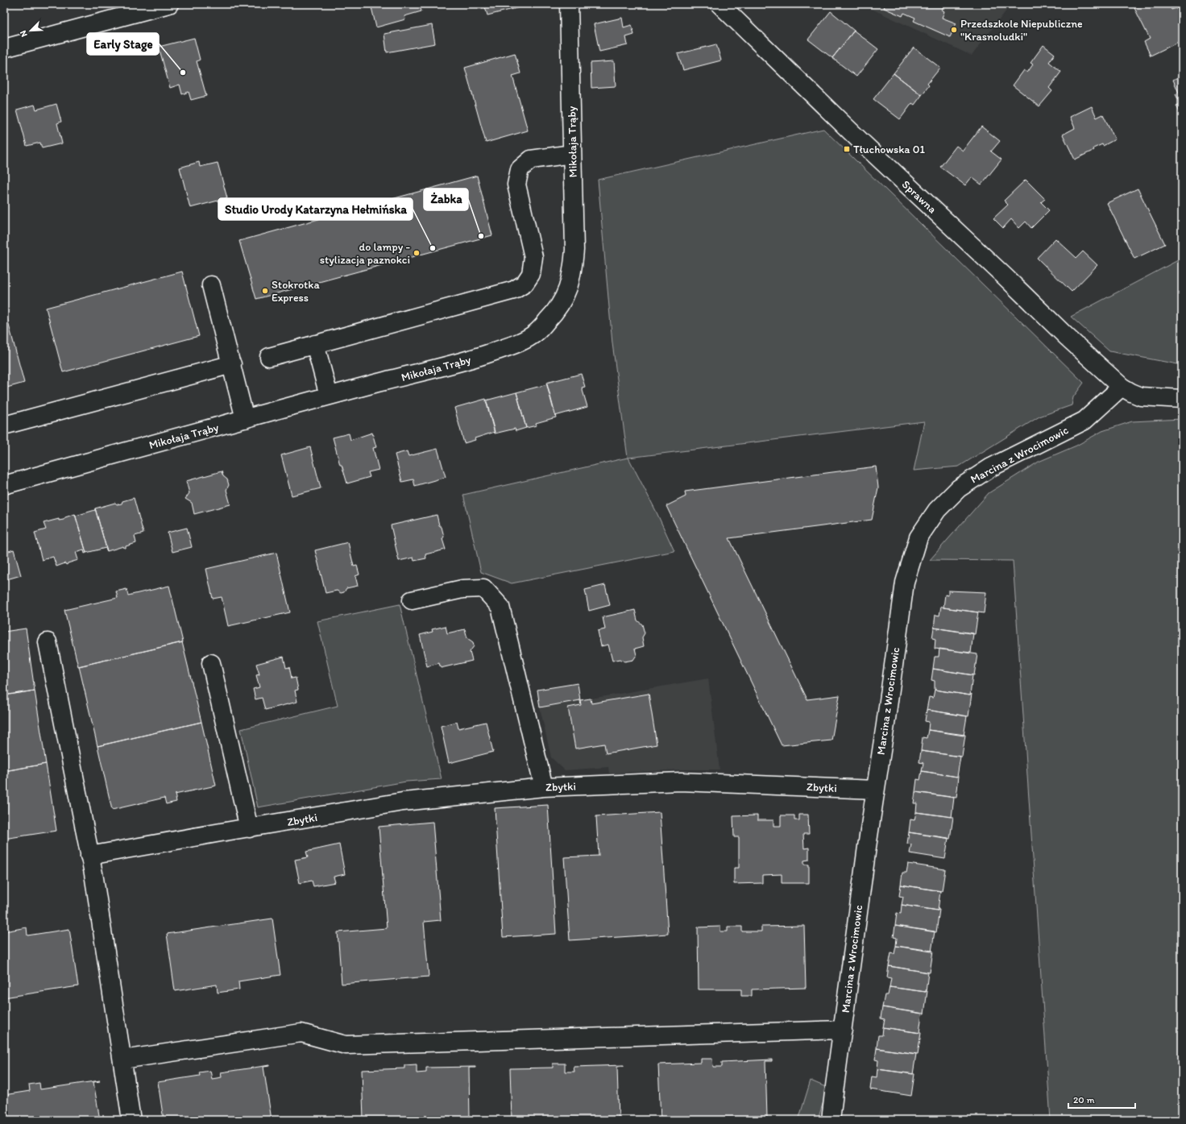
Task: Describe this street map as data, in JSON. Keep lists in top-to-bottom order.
{
  "streets": {
    "street": [
      "Mikołaja Trąby",
      "Sprawna",
      "Marcina z Wrocimowic",
      "Zbytki"
    ]
  },
  "crossings": [
    ["Sprawna", "Marcina z Wrocimowic"],
    ["Marcina z Wrocimowic", "Zbytki"]
  ],
  "places": {
    "other": [
      "Przedszkole Niepubliczne \"Krasnoludki\"",
      "Early Stage",
      "Żabka",
      "Studio Urody Katarzyna Hełmińska",
      "do lampy - stylizacja paznokci",
      "Stokrotka Express"
    ],
    "transit": ["Tłuchowska 01"]
  },
  "scale_bar": "20 m",
  "north": "bottom left"
}
